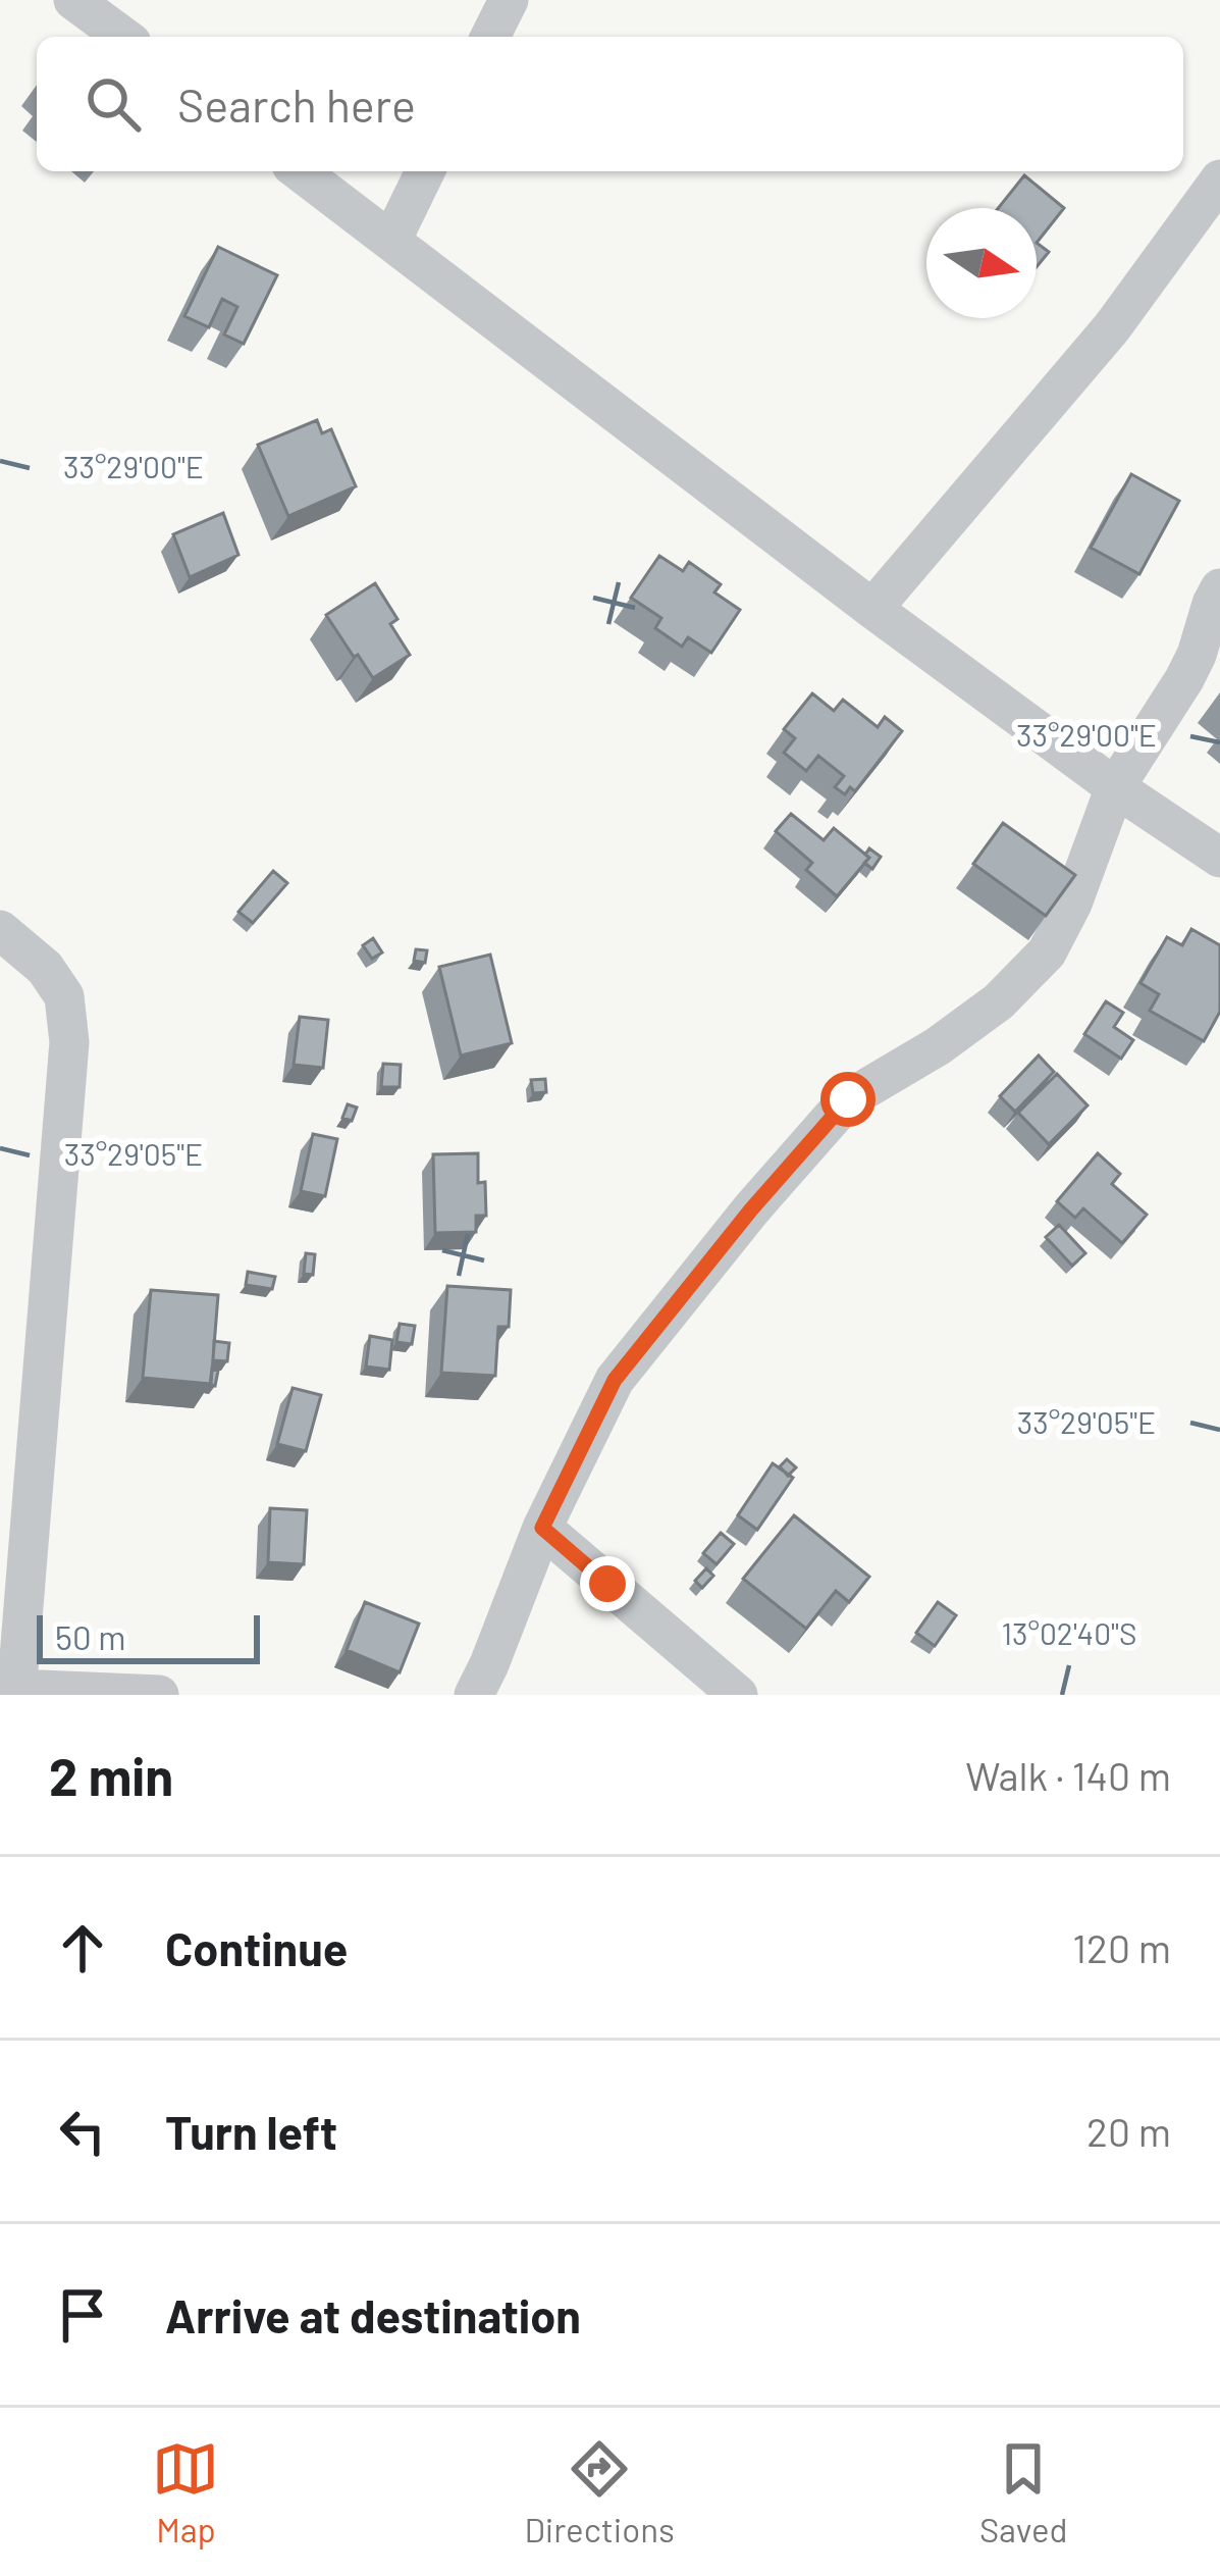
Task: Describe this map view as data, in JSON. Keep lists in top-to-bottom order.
{
  "scale_bar": "50 m",
  "north": "right",
  "page": {
    "search": "Search here",
    "scale": "50 m",
    "heading": ["2 min", "Walk · 140 m"],
    "list": [
      ["Continue", "120 m"],
      ["Turn left", "20 m"],
      "Arrive at destination"
    ],
    "nav": ["Map", "Directions", "Saved"]
  },
  "coordinates": ["33°29'00\"E", "33°29'05\"E", "13°02'40\"S"]
}
